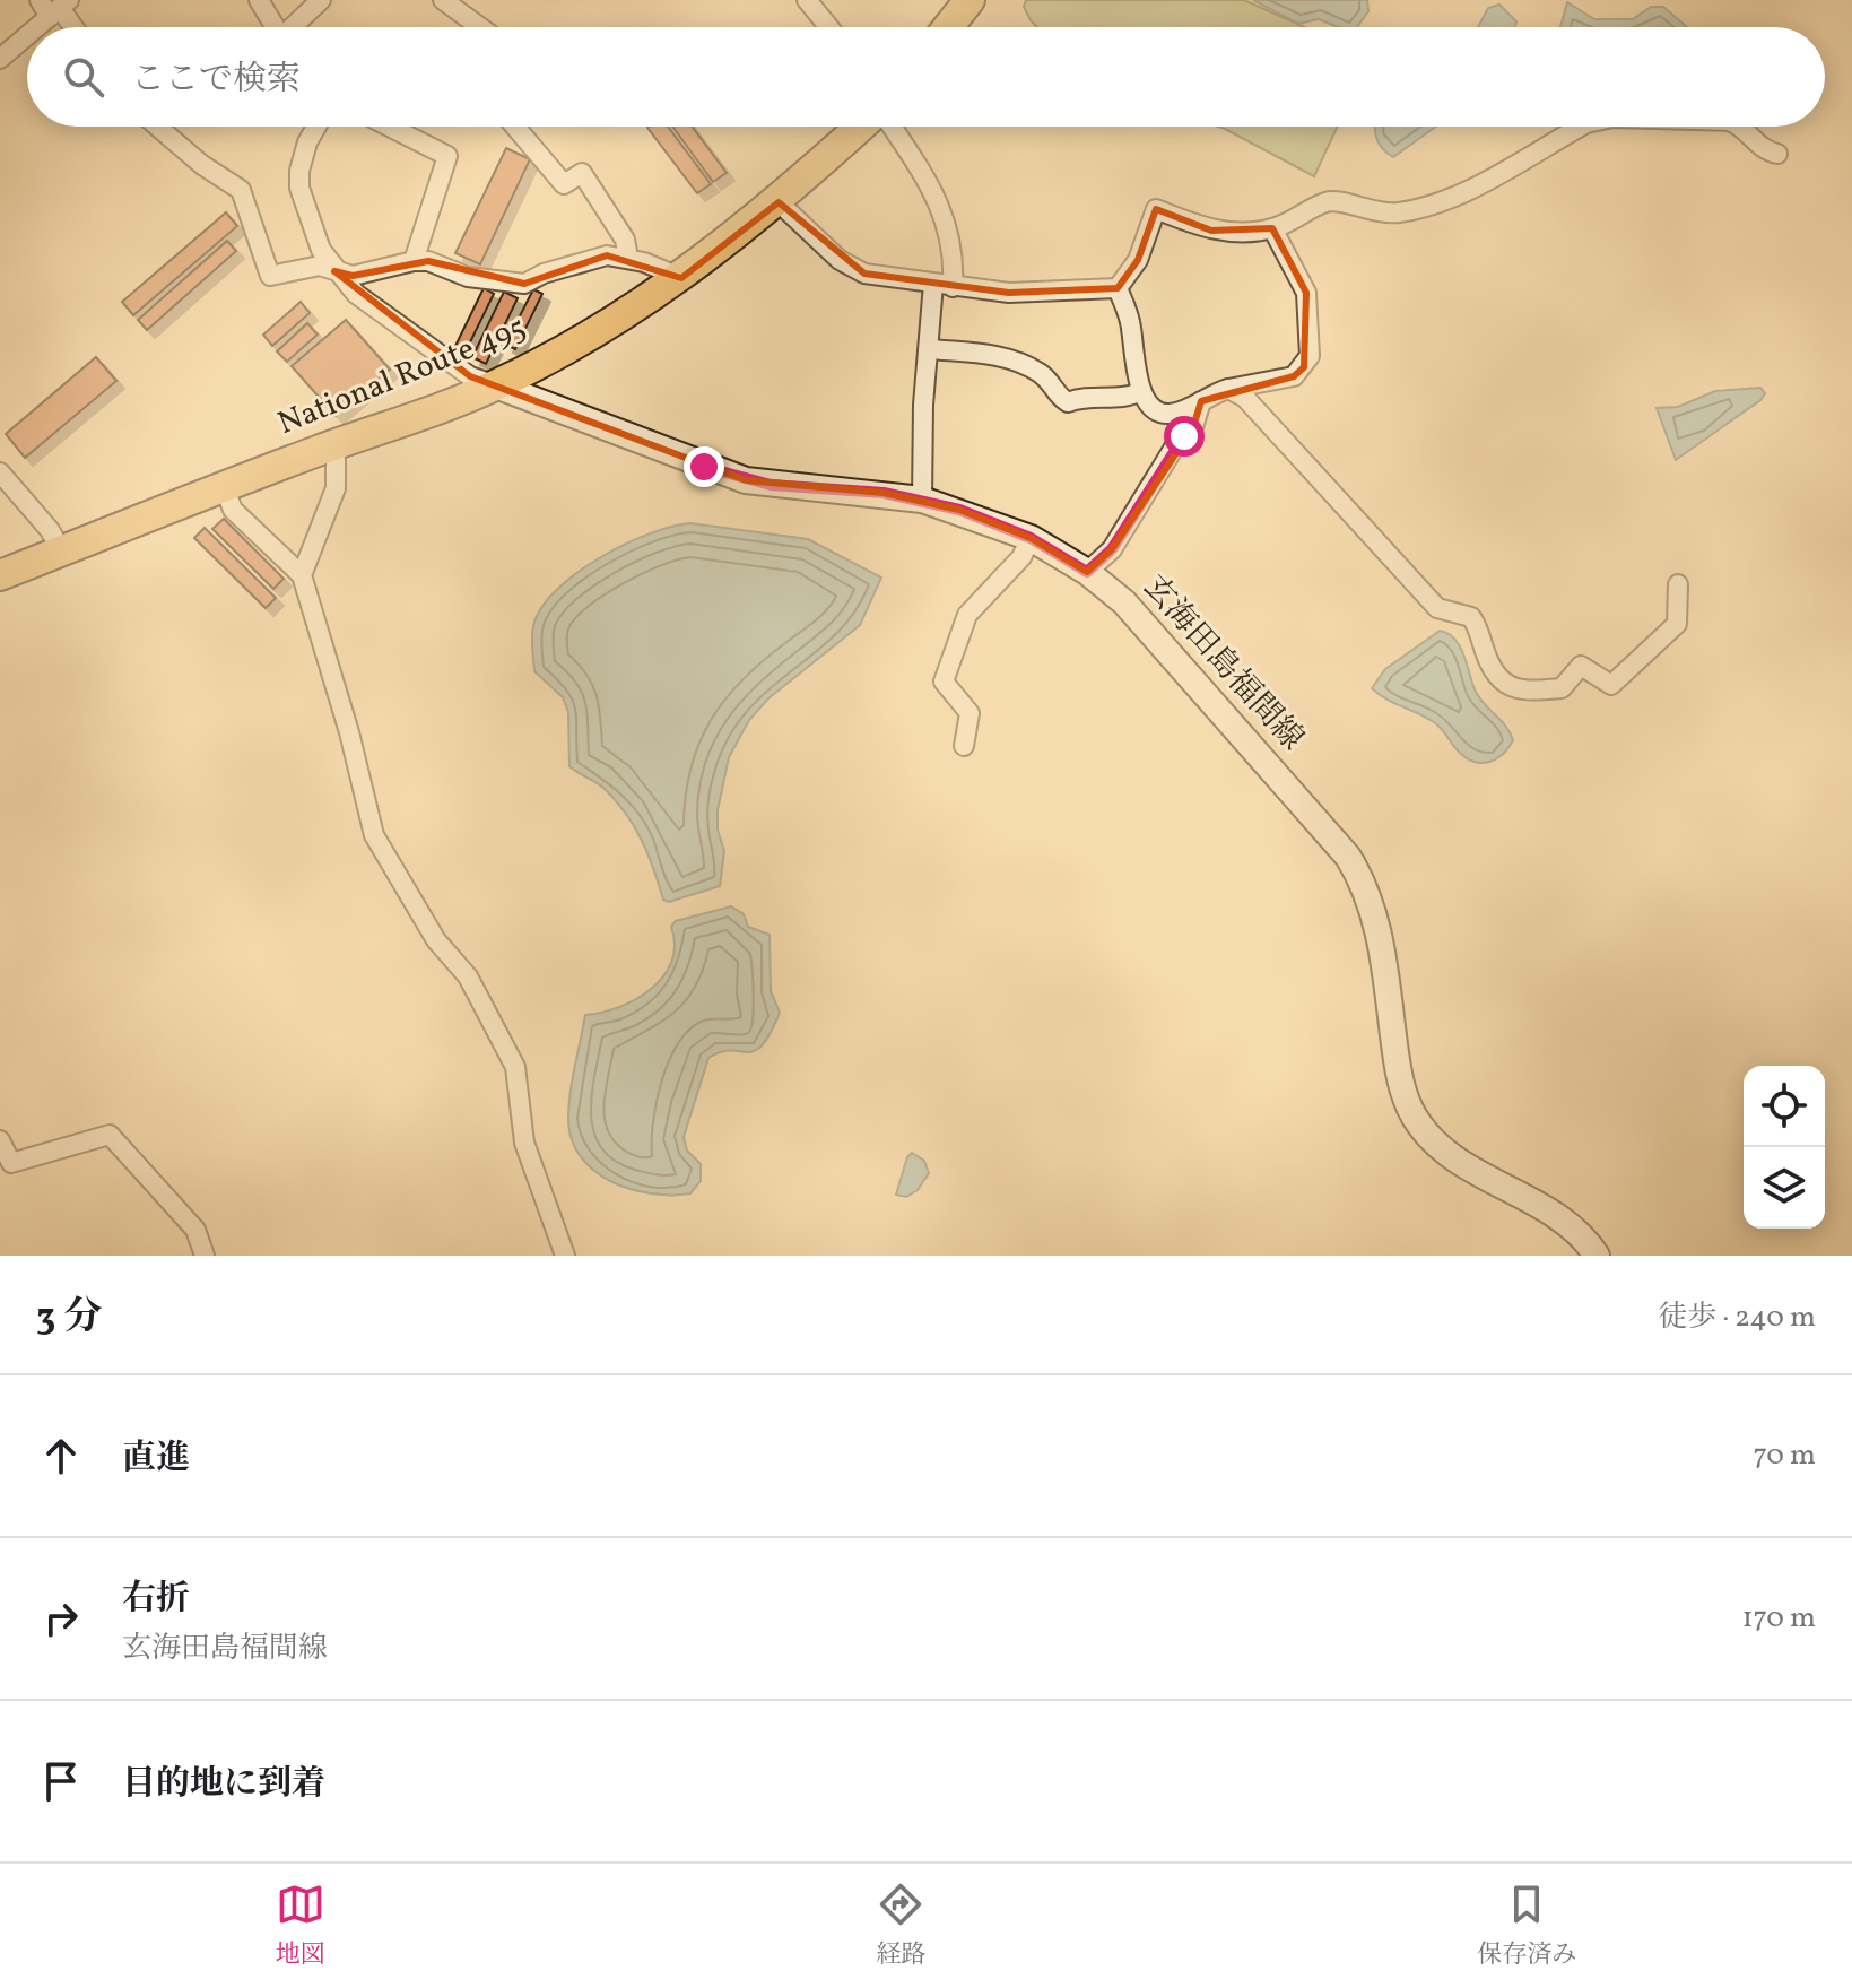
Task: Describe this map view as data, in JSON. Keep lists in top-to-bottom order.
{
  "streets": {
    "highway": ["National Route 495"],
    "main road": ["玄海田島福間線"]
  },
  "crossings": [
    ["National Route 495", "玄海田島福間線"]
  ],
  "page": {
    "search": "ここで検索",
    "heading": ["3 分", "徒歩 · 240 m"],
    "list": [
      ["直進", "70 m"],
      ["右折", "玄海田島福間線", "170 m"],
      "目的地に到着"
    ],
    "nav": ["地図", "経路", "保存済み"]
  }
}
